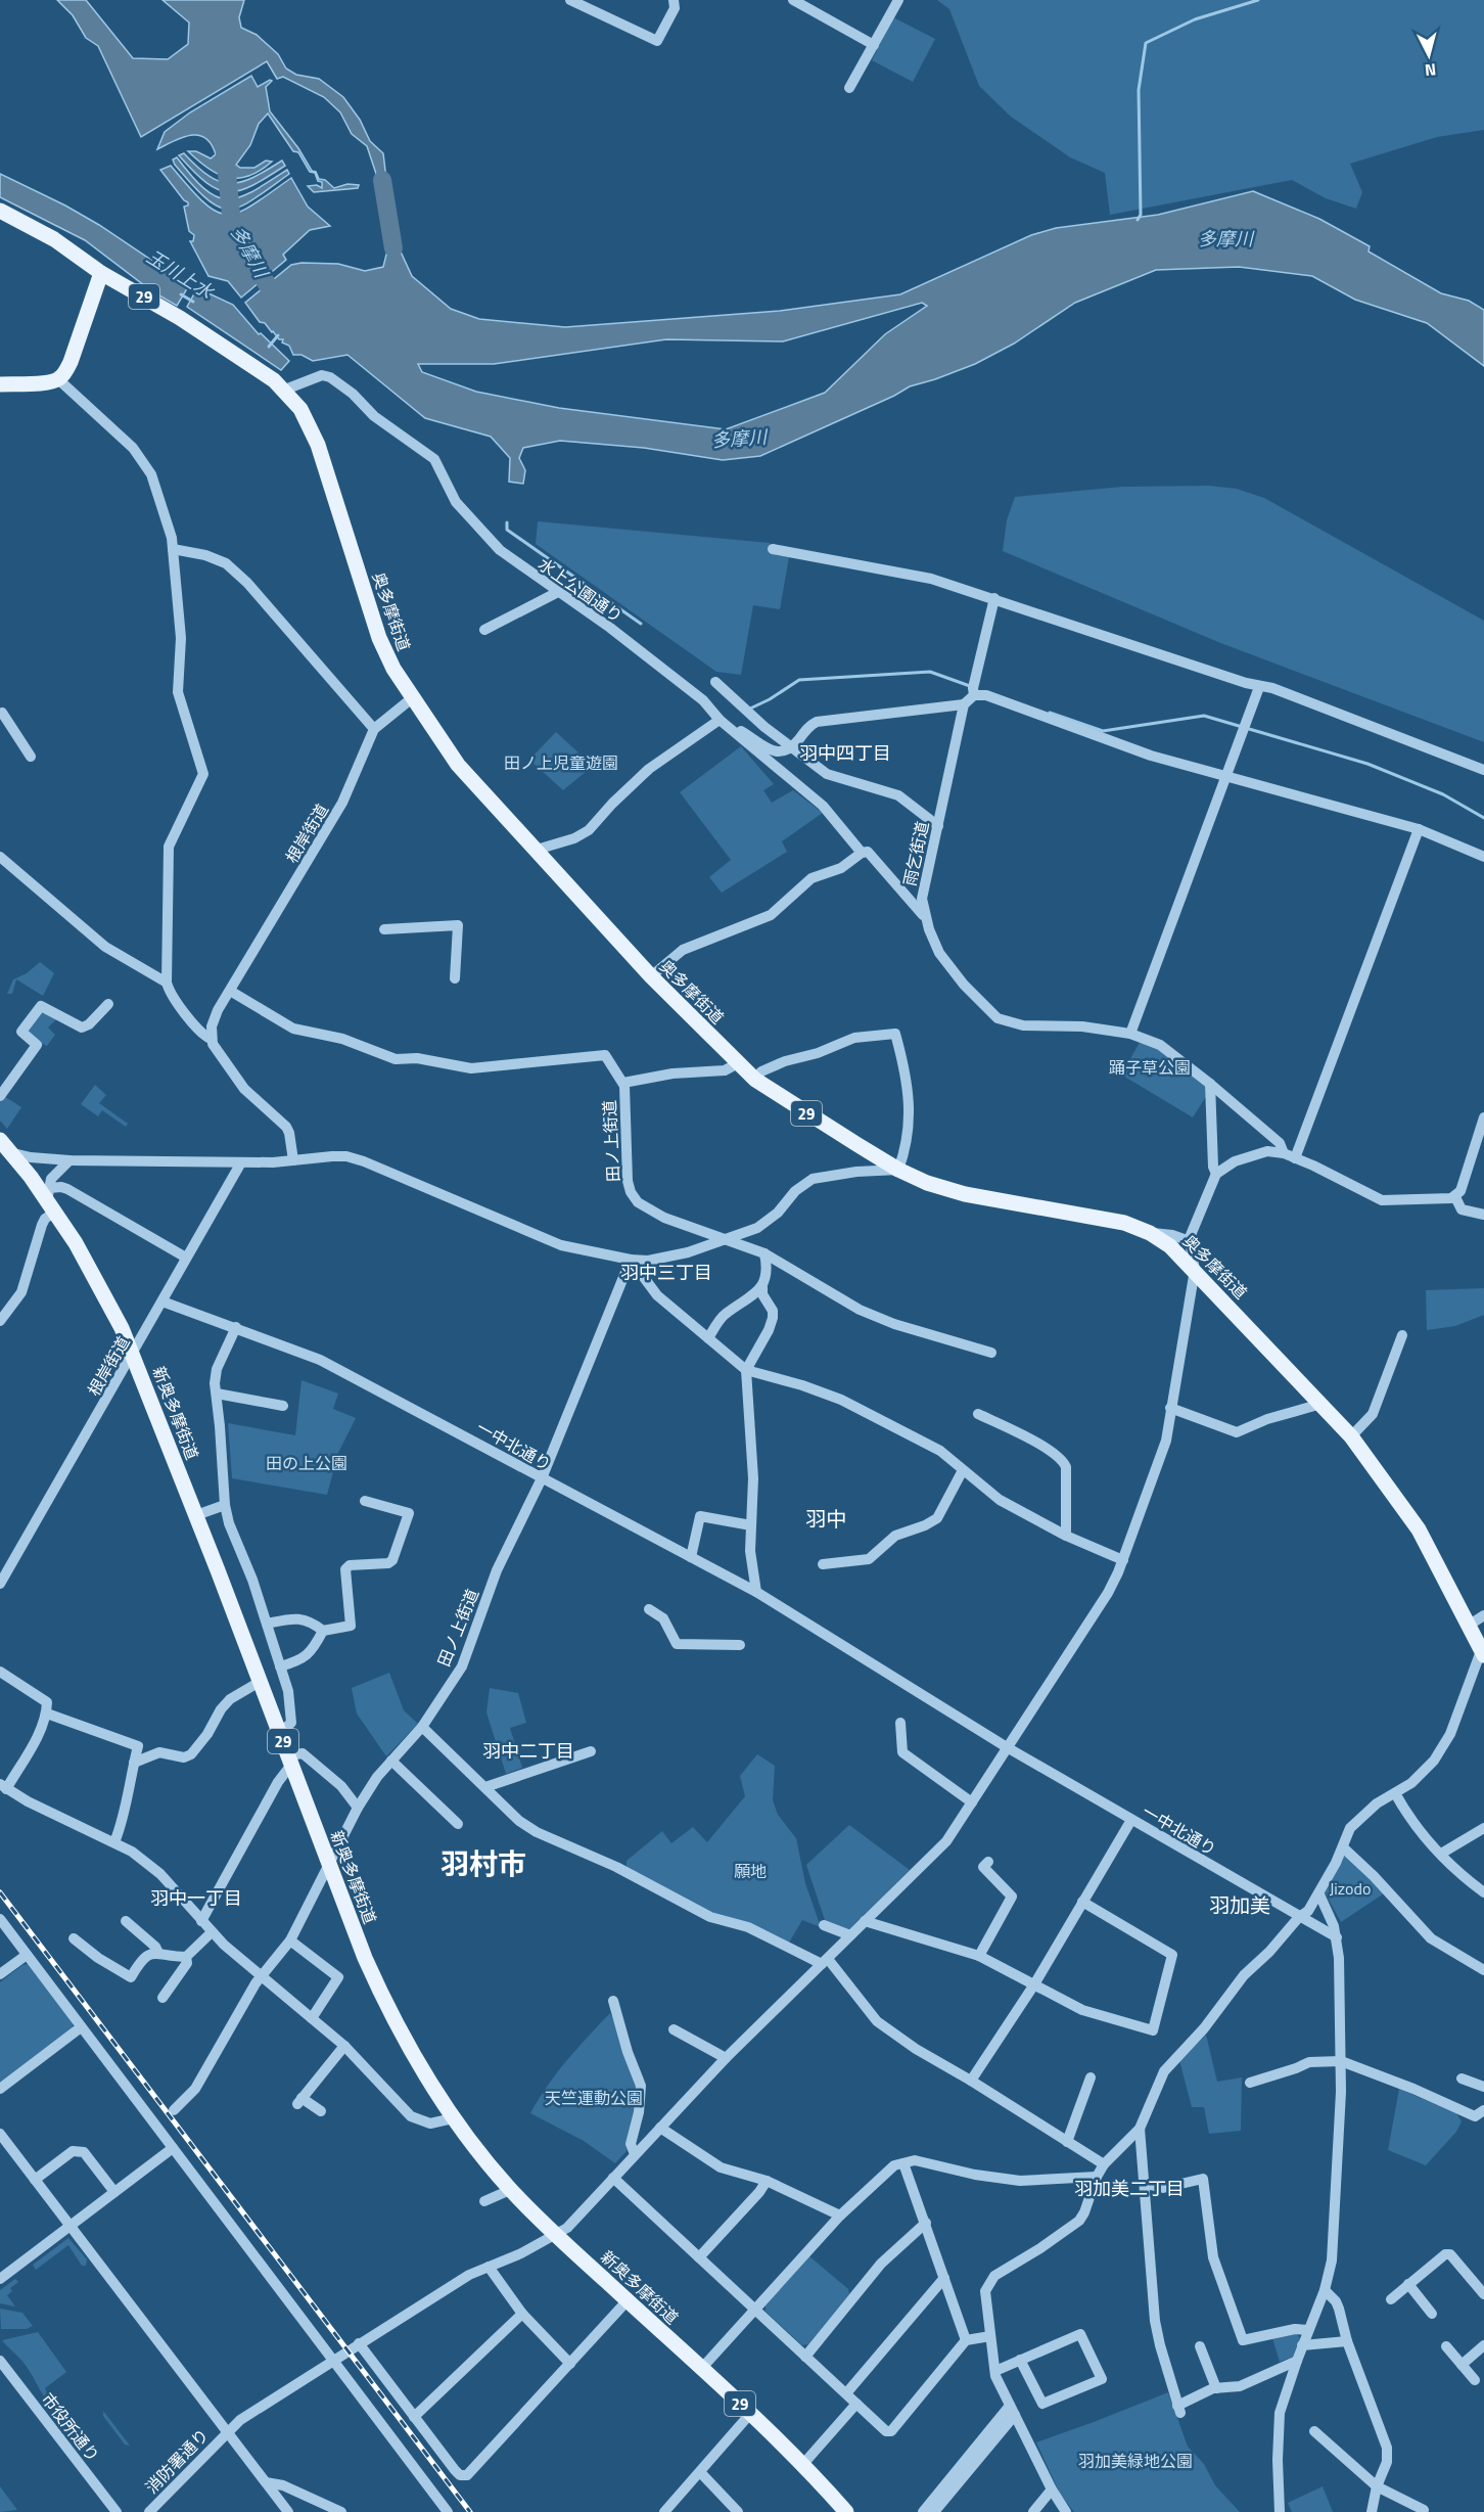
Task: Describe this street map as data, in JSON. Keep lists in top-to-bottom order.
{
  "streets": {
    "main road": ["29", "奥多摩街道", "新奥多摩街道"],
    "street": [
      "水上公園通り",
      "根岸街道",
      "雨乞街道",
      "田ノ上街道",
      "一中北通り",
      "市役所通り",
      "消防署通り"
    ]
  },
  "crossings": [
    ["水上公園通り", "奥多摩街道"],
    ["水上公園通り", "雨乞街道"],
    ["奥多摩街道", "根岸街道"],
    ["奥多摩街道", "消防署通り"],
    ["根岸街道", "田ノ上街道"],
    ["根岸街道", "新奥多摩街道"],
    ["根岸街道", "一中北通り"],
    ["田ノ上街道", "新奥多摩街道"],
    ["田ノ上街道", "一中北通り"],
    ["新奥多摩街道", "消防署通り"],
    ["一中北通り", "消防署通り"]
  ],
  "districts": [
    "羽中四丁目",
    "羽中三丁目",
    "羽中",
    "羽中二丁目",
    "羽村市",
    "羽中一丁目",
    "羽加美",
    "羽加美二丁目"
  ],
  "water": ["多摩川", "玉川上水"],
  "parks": [
    "田ノ上児童遊園",
    "踊子草公園",
    "田の上公園",
    "願地",
    "Jizodo",
    "天竺運動公園",
    "羽加美緑地公園"
  ],
  "north": "bottom"
}
